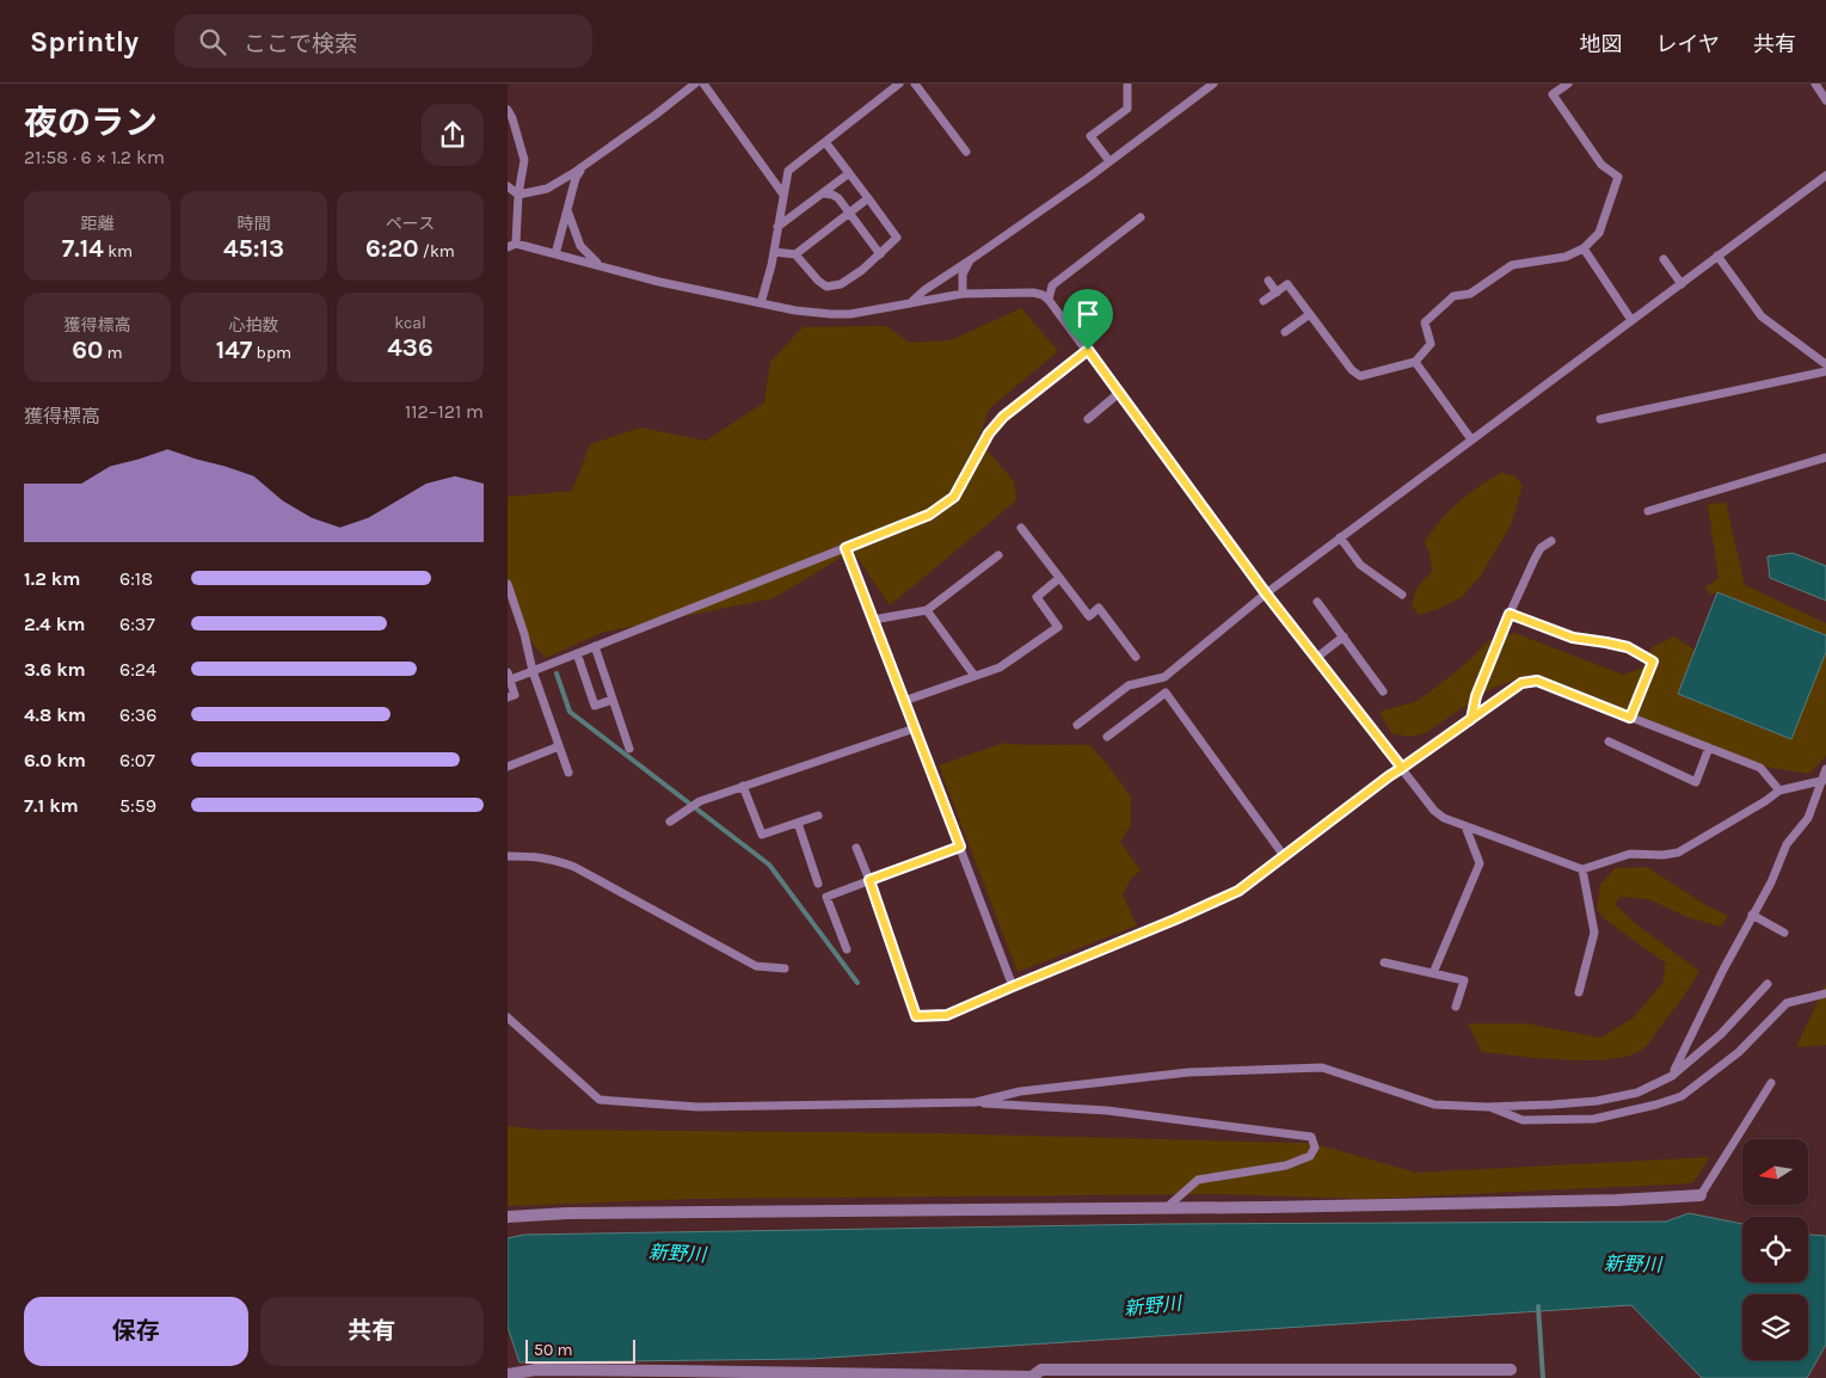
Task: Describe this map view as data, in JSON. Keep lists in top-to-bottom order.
{
  "water": ["新野川"],
  "scale_bar": "50 m",
  "north": "left",
  "page": {
    "header": "Sprintly",
    "search": "ここで検索",
    "nav": ["地図", "レイヤ", "共有"],
    "heading": ["夜のラン", "21:58 · 6 × 1.2 km"],
    "stats": [
      ["距離", "7.14 km"],
      ["時間", "45:13"],
      ["ペース", "6:20 /km"],
      ["獲得標高", "60 m"],
      ["心拍数", "147 bpm"],
      ["kcal", "436"]
    ],
    "chart": ["獲得標高", "112–121 m"],
    "list": [
      {
        "name": "1.2 km",
        "note": "6:18"
      },
      {
        "name": "2.4 km",
        "note": "6:37"
      },
      {
        "name": "3.6 km",
        "note": "6:24"
      },
      {
        "name": "4.8 km",
        "note": "6:36"
      },
      {
        "name": "6.0 km",
        "note": "6:07"
      },
      {
        "name": "7.1 km",
        "note": "5:59"
      }
    ],
    "buttons": ["保存", "共有"],
    "scale": "50 m"
  }
}
